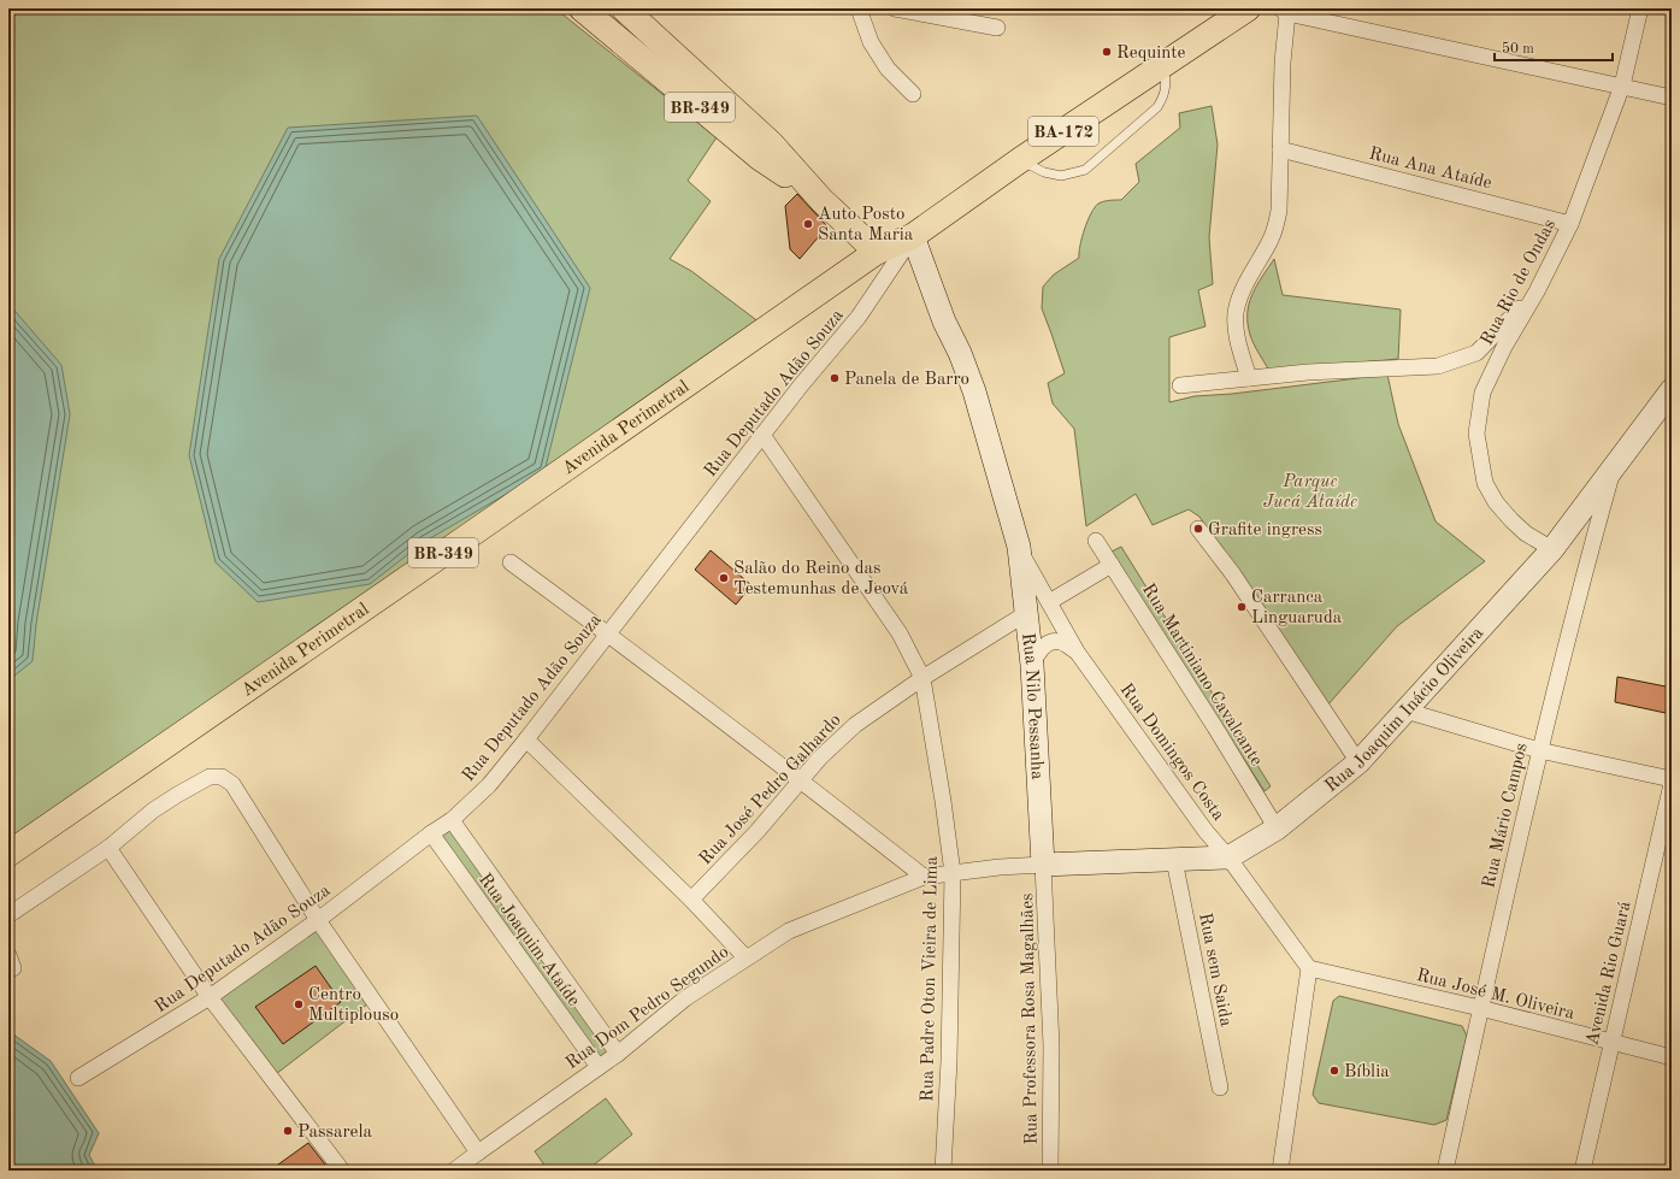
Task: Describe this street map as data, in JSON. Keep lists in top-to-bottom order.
{
  "streets": {
    "main road": ["BR-349", "BA-172", "Avenida Perimetral"],
    "street": [
      "Rua Ana Ataíde",
      "Rua Rio de Ondas",
      "Rua Deputado Adão Souza",
      "Rua Martiniano Cavalcante",
      "Rua Nilo Pessanha",
      "Rua Joaquim Inácio Oliveira",
      "Rua Domingos Costa",
      "Rua José Pedro Galhardo",
      "Rua Mário Campos",
      "Rua Joaquim Ataíde",
      "Rua sem Saida",
      "Avenida Rio Guará",
      "Rua Padre Oton Vieira de Lima",
      "Rua José M. Oliveira",
      "Rua Dom Pedro Segundo",
      "Rua Professora Rosa Magalhães"
    ]
  },
  "crossings": [
    ["BR-349", "Avenida Perimetral"],
    ["Rua Ana Ataíde", "Rua Rio de Ondas"],
    ["Rua Rio de Ondas", "Rua Joaquim Inácio Oliveira"],
    ["Rua Deputado Adão Souza", "Avenida Perimetral"],
    ["Rua Deputado Adão Souza", "Rua Nilo Pessanha"],
    ["Rua Deputado Adão Souza", "Rua Joaquim Ataíde"],
    ["Rua Deputado Adão Souza", "Rua Padre Oton Vieira de Lima"],
    ["Avenida Perimetral", "Rua Nilo Pessanha"],
    ["Rua Martiniano Cavalcante", "Rua Joaquim Inácio Oliveira"],
    ["Rua Nilo Pessanha", "Rua Joaquim Inácio Oliveira"],
    ["Rua Nilo Pessanha", "Rua Domingos Costa"],
    ["Rua Nilo Pessanha", "Rua José Pedro Galhardo"],
    ["Rua Nilo Pessanha", "Rua Dom Pedro Segundo"],
    ["Rua Nilo Pessanha", "Rua Professora Rosa Magalhães"],
    ["Rua Joaquim Inácio Oliveira", "Rua Domingos Costa"],
    ["Rua Joaquim Inácio Oliveira", "Rua Mário Campos"],
    ["Rua Joaquim Inácio Oliveira", "Rua sem Saida"],
    ["Rua Joaquim Inácio Oliveira", "Rua Dom Pedro Segundo"],
    ["Rua Joaquim Inácio Oliveira", "Rua Professora Rosa Magalhães"],
    ["Rua Domingos Costa", "Rua José M. Oliveira"],
    ["Rua José Pedro Galhardo", "Rua Padre Oton Vieira de Lima"],
    ["Rua Mário Campos", "Rua José M. Oliveira"],
    ["Rua Joaquim Ataíde", "Rua Dom Pedro Segundo"],
    ["Avenida Rio Guará", "Rua José M. Oliveira"],
    ["Rua Padre Oton Vieira de Lima", "Rua Dom Pedro Segundo"],
    ["Rua Dom Pedro Segundo", "Rua Professora Rosa Magalhães"]
  ],
  "parks": ["Parque Jucá Ataíde"],
  "places": [
    "Requinte",
    "Auto Posto Santa Maria",
    "Panela de Barro",
    "Grafite ingress",
    "Salão do Reino das Testemunhas de Jeová",
    "Carranca Linguaruda",
    "Centro Multiplouso",
    "Bíblia",
    "Passarela"
  ],
  "scale_bar": "50 m"
}
